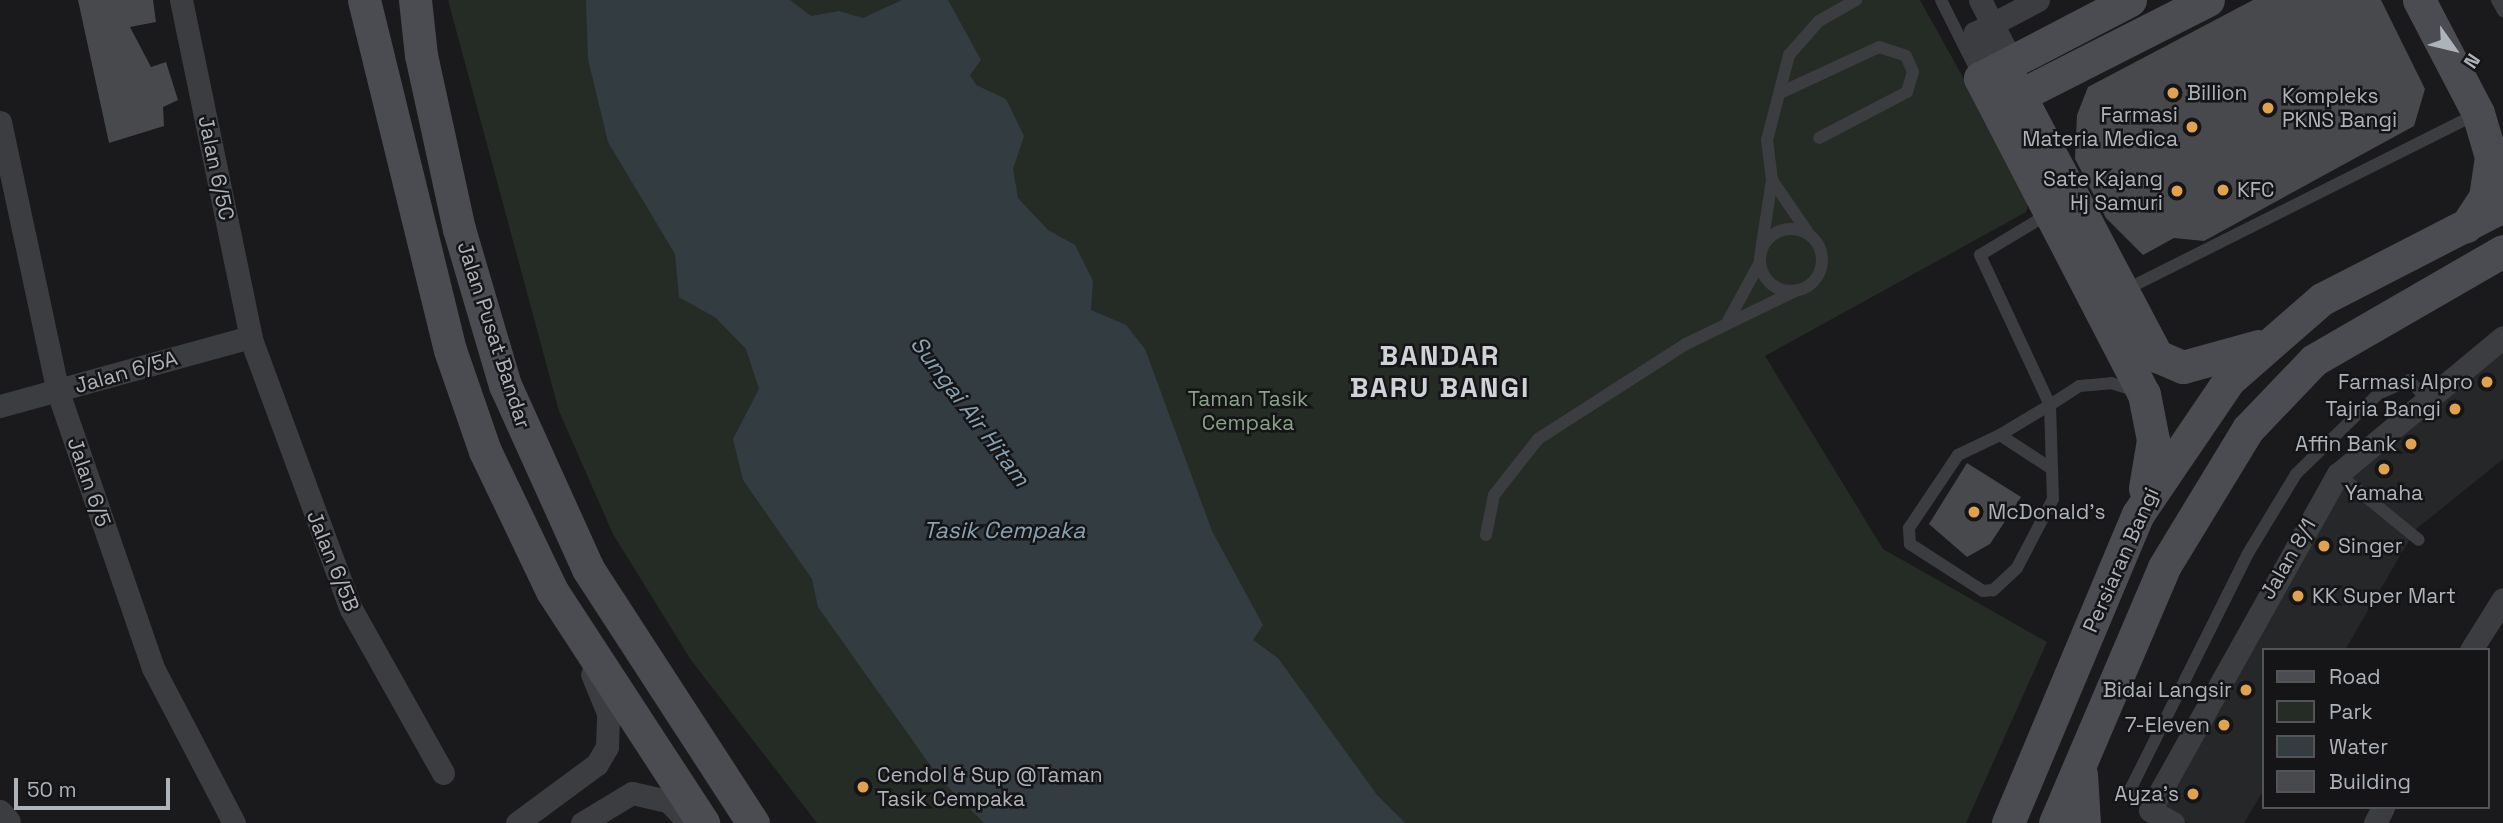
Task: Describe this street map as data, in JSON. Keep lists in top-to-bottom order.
{
  "streets": {
    "main road": ["Jalan Pusat Bandar", "Persiaran Bangi"],
    "street": [
      "Jalan 6/5C",
      "Jalan 6/5A",
      "Jalan 6/5",
      "Jalan 8/1",
      "Jalan 6/5B"
    ]
  },
  "crossings": [
    ["Jalan 6/5C", "Jalan 6/5A"],
    ["Jalan 6/5C", "Jalan 6/5B"],
    ["Jalan 6/5A", "Jalan 6/5"],
    ["Jalan 6/5A", "Jalan 6/5B"]
  ],
  "districts": ["BANDAR BARU BANGI"],
  "water": ["Sungai Air Hitam", "Tasik Cempaka"],
  "parks": ["Taman Tasik Cempaka"],
  "places": [
    "Billion",
    "Kompleks PKNS Bangi",
    "Farmasi Materia Medica",
    "KFC",
    "Sate Kajang Hj Samuri",
    "Farmasi Alpro",
    "Tajria Bangi",
    "Affin Bank",
    "Yamaha",
    "McDonald's",
    "Singer",
    "KK Super Mart",
    "Bidai Langsir",
    "7-Eleven",
    "Cendol & Sup @Taman Tasik Cempaka",
    "Ayza's"
  ],
  "legend": [
    "Road",
    "Park",
    "Water",
    "Building"
  ],
  "scale_bar": "50 m",
  "north": "bottom right"
}
